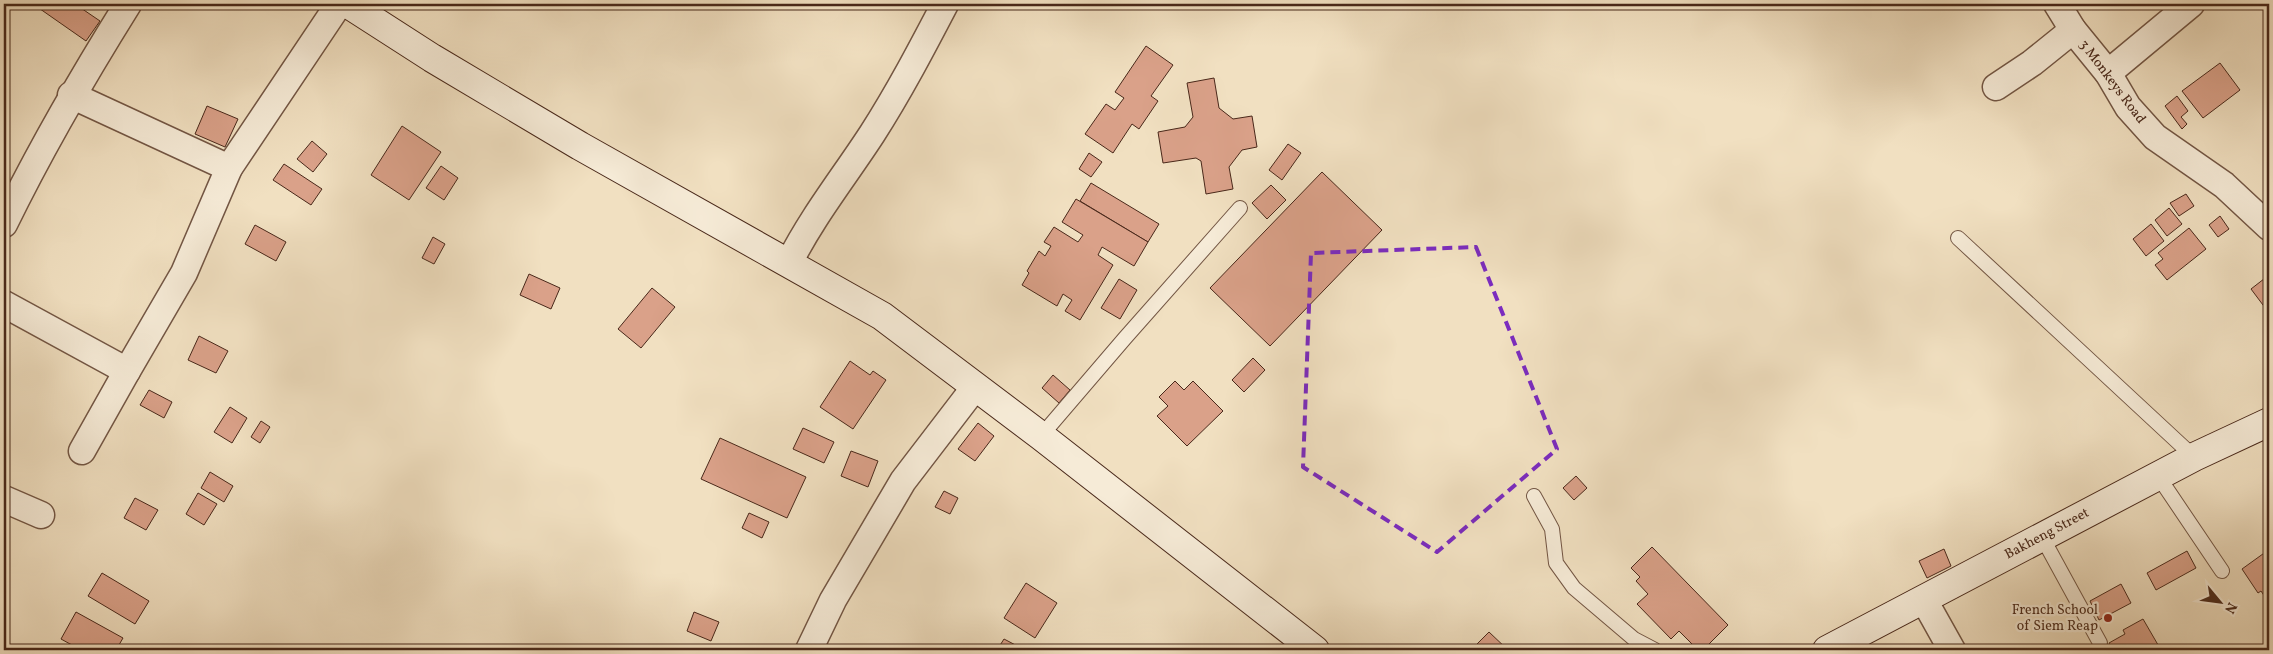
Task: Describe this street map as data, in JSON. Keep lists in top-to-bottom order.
{
  "streets": {
    "street": ["3 Monkeys Road", "Bakheng Street"]
  },
  "places": ["French School of Siem Reap"],
  "north": "bottom right"
}
